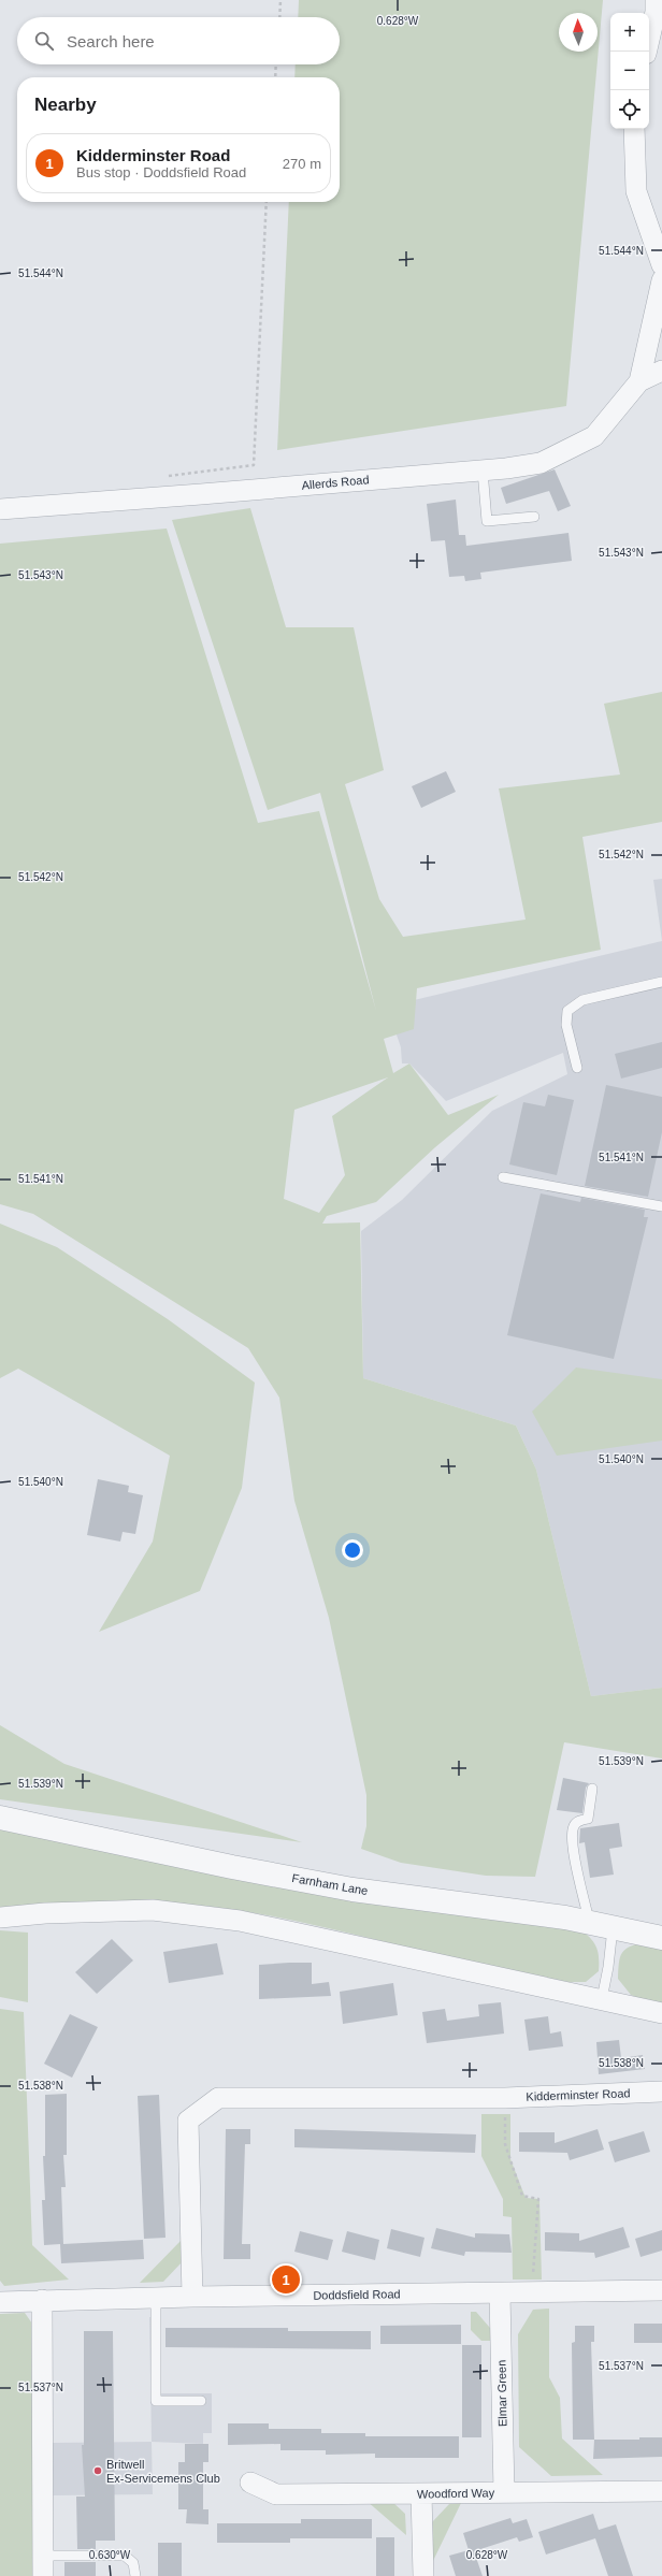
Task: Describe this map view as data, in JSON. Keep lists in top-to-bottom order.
{
  "streets": {
    "street": [
      "Allerds Road",
      "Farnham Lane",
      "Kidderminster Road",
      "Doddsfield Road",
      "Elmar Green",
      "Woodford Way"
    ]
  },
  "crossings": [
    ["Kidderminster Road", "Doddsfield Road"],
    ["Doddsfield Road", "Elmar Green"],
    ["Elmar Green", "Woodford Way"]
  ],
  "places": ["Britwell Ex-Servicemens Club"],
  "north": "top",
  "page": {
    "map_buttons": ["+", "−"],
    "search": "Search here",
    "heading": "Nearby",
    "list": [
      {
        "mark": "1",
        "name": "Kidderminster Road",
        "note": "Bus stop · Doddsfield Road",
        "value": "270 m"
      }
    ],
    "pins": "1"
  },
  "coordinates": [
    "0.628°W",
    "51.544°N",
    "51.543°N",
    "51.542°N",
    "51.541°N",
    "51.540°N",
    "51.539°N",
    "51.538°N",
    "51.537°N",
    "0.630°W"
  ]
}
